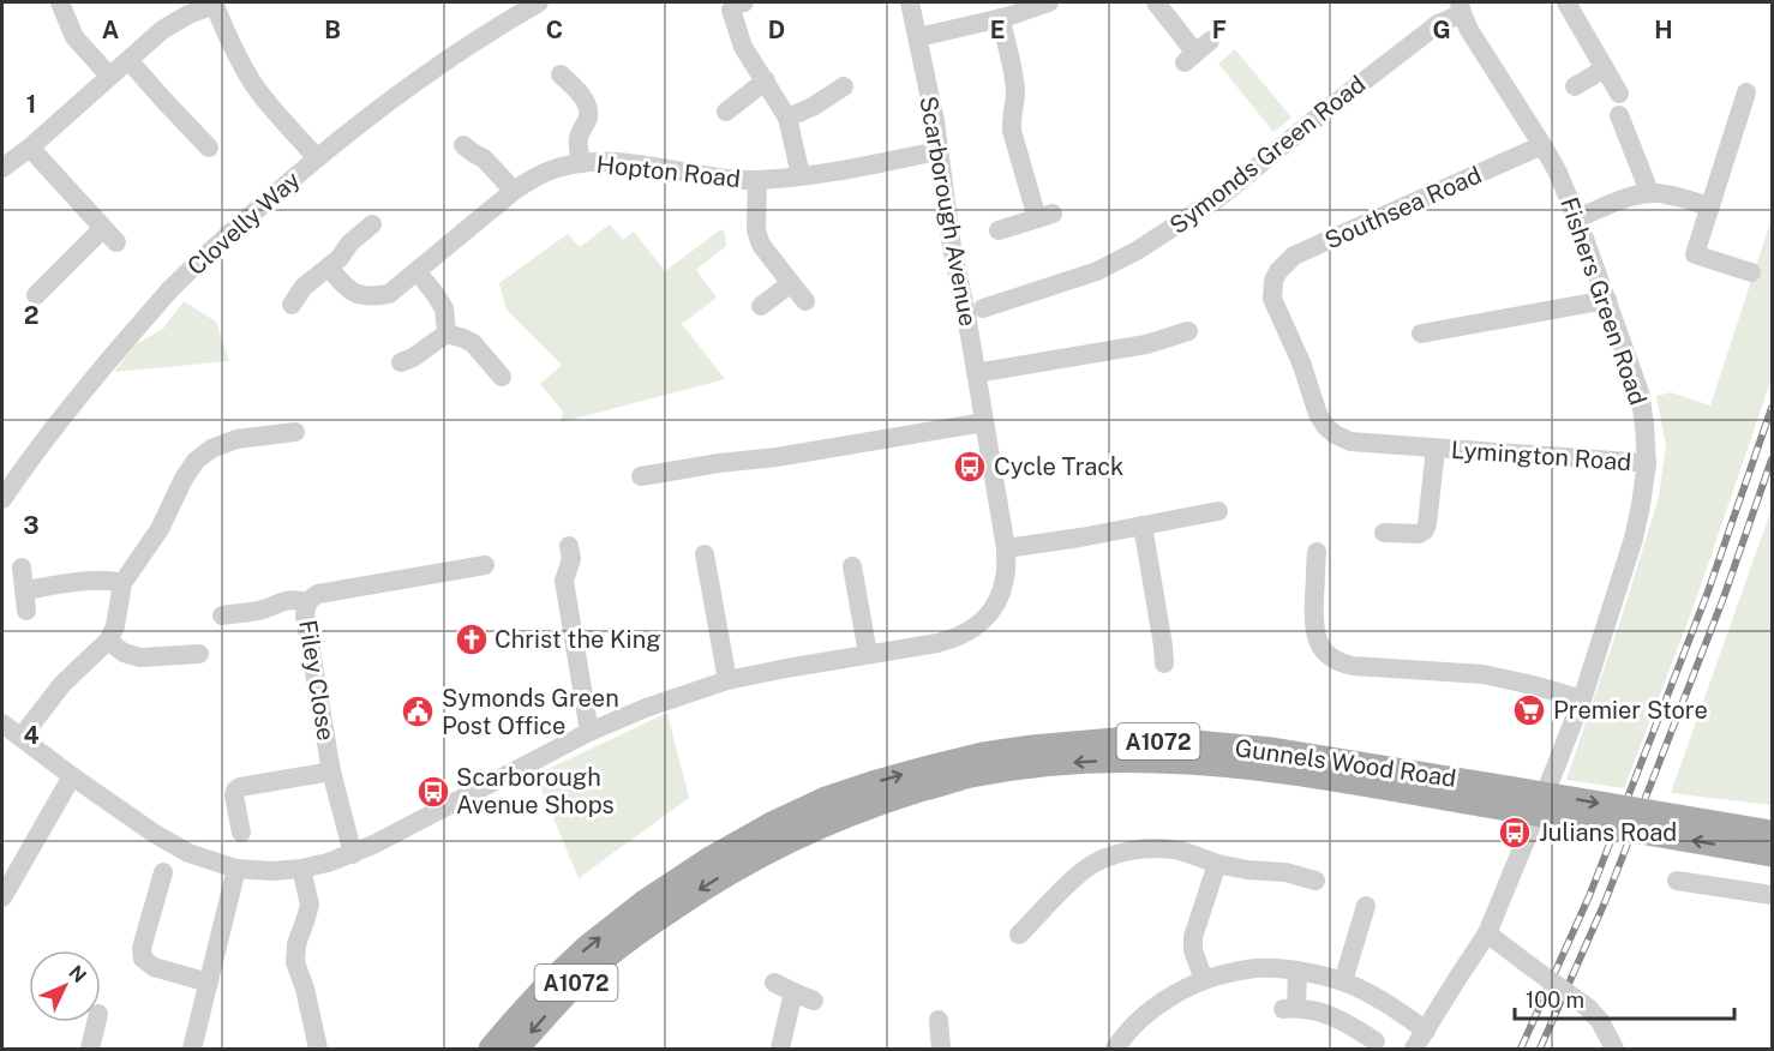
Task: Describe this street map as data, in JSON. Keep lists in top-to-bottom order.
{
  "streets": {
    "main road": ["A1072", "Gunnels Wood Road"],
    "street": [
      "Symonds Green Road",
      "Hopton Road",
      "Southsea Road",
      "Scarborough Avenue",
      "Clovelly Way",
      "Fishers Green Road",
      "Lymington Road",
      "Filey Close"
    ]
  },
  "crossings": [
    ["Symonds Green Road", "Fishers Green Road"],
    ["Hopton Road", "Scarborough Avenue"],
    ["Southsea Road", "Fishers Green Road"],
    ["Southsea Road", "Lymington Road"],
    ["Scarborough Avenue", "Filey Close"],
    ["Fishers Green Road", "Lymington Road"]
  ],
  "places": {
    "bus stop": ["Cycle Track", "Scarborough Avenue Shops", "Julians Road"],
    "church": ["Christ the King"],
    "supermarket": ["Premier Store"],
    "public building": ["Symonds Green Post Office"]
  },
  "scale_bar": "100 m",
  "north": "top right",
  "grid": {
    "columns": [
      "A",
      "B",
      "C",
      "D",
      "E",
      "F",
      "G",
      "H"
    ],
    "rows": [
      "1",
      "2",
      "3",
      "4"
    ]
  }
}
